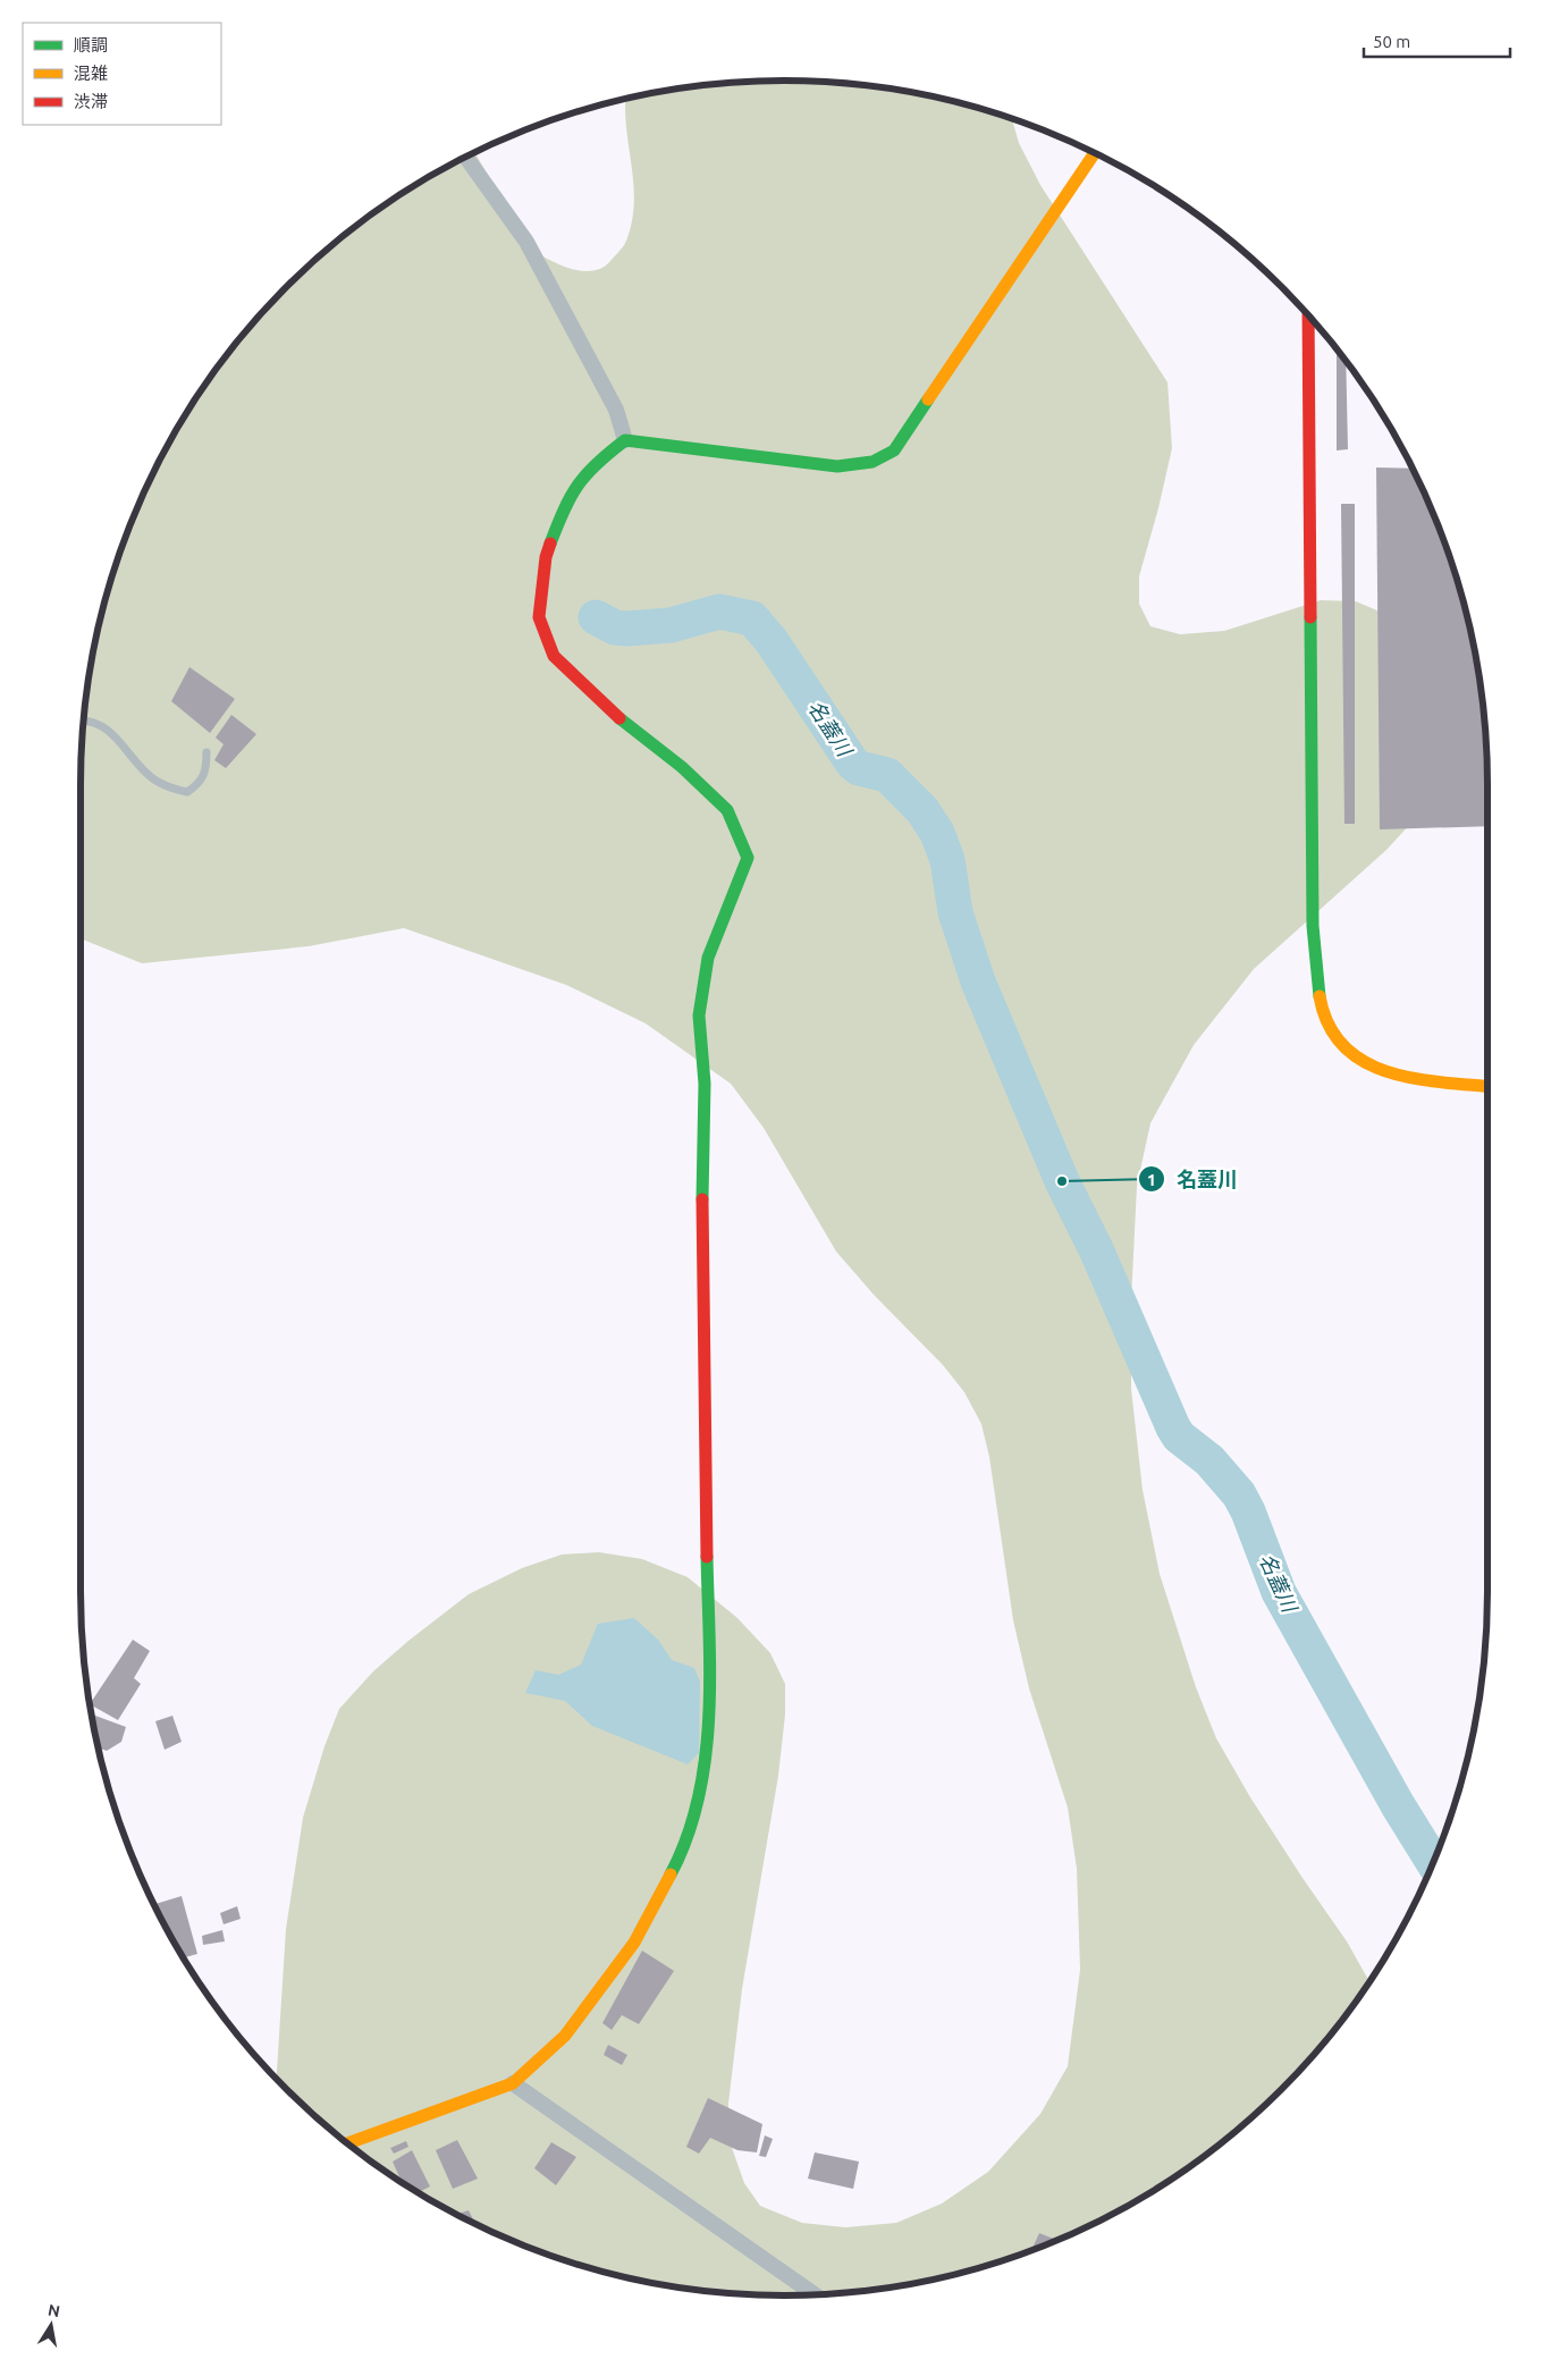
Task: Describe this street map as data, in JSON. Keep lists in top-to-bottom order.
{
  "water": ["名蓋川"],
  "places": ["名蓋川"],
  "legend": ["順調", "混雑", "渋滞"],
  "scale_bar": "50 m",
  "north": "top"
}
